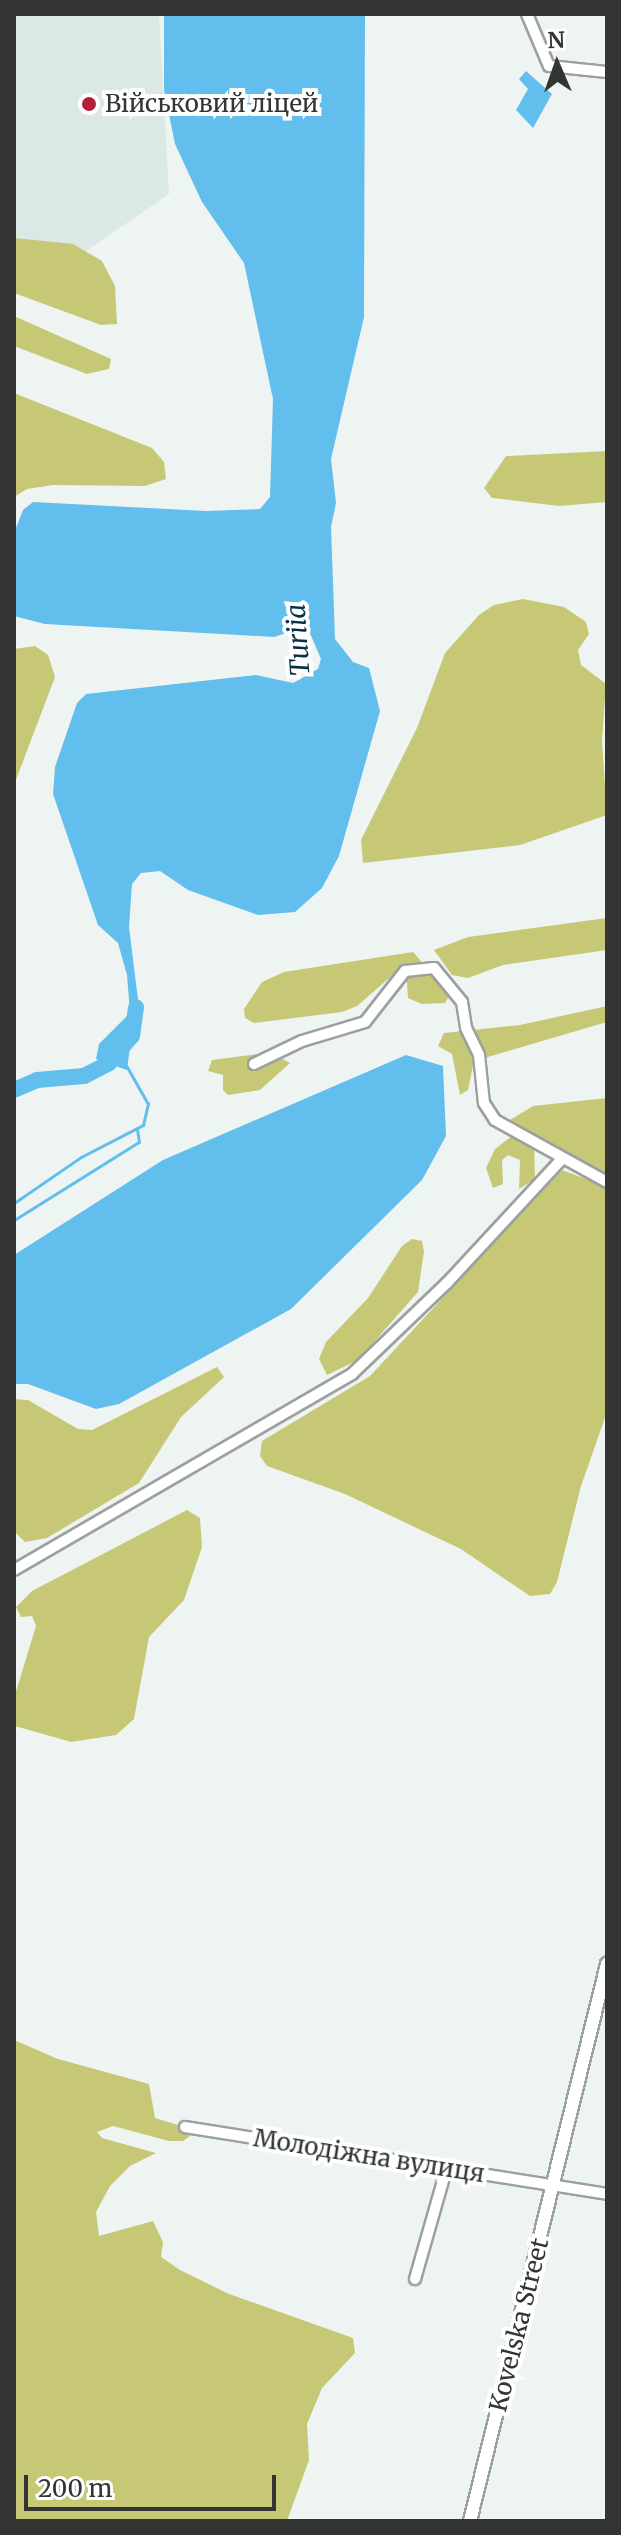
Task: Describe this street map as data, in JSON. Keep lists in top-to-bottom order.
{
  "streets": {
    "street": ["Молодіжна вулиця", "Kovelska Street"]
  },
  "crossings": [
    ["Молодіжна вулиця", "Kovelska Street"]
  ],
  "water": ["Turiia"],
  "places": ["Військовий ліцей"],
  "scale_bar": "200 m",
  "north": "top"
}
